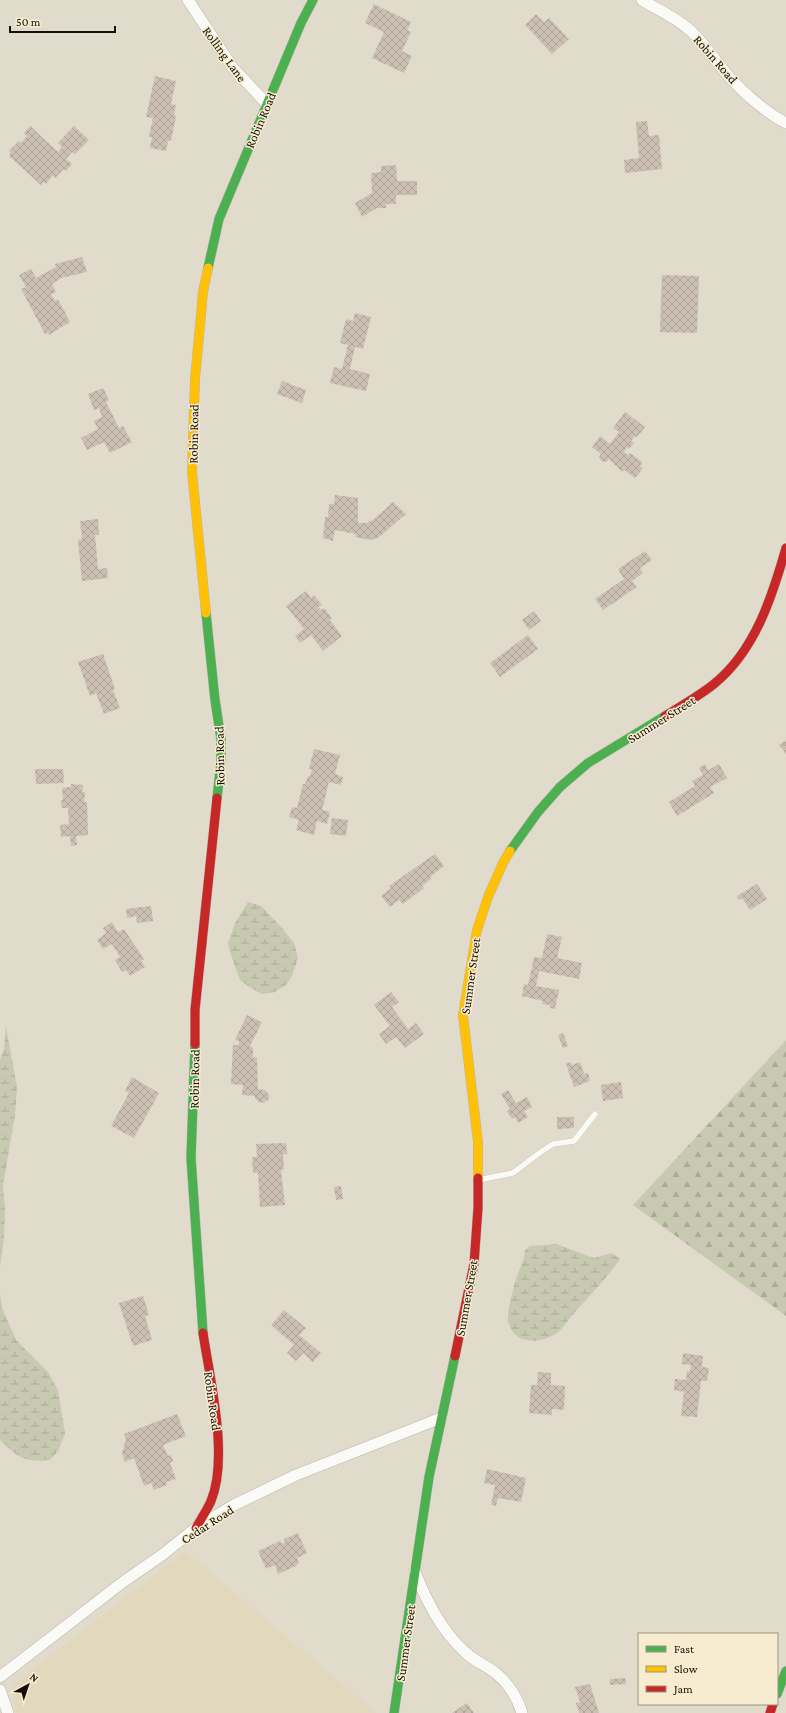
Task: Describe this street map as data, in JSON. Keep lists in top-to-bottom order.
{
  "streets": {
    "main road": ["Robin Road", "Summer Street"],
    "street": ["Rolling Lane", "Cedar Road"]
  },
  "crossings": [
    ["Rolling Lane", "Robin Road"],
    ["Robin Road", "Cedar Road"],
    ["Summer Street", "Cedar Road"]
  ],
  "legend": ["Fast", "Slow", "Jam"],
  "scale_bar": "50 m",
  "north": "top right"
}
